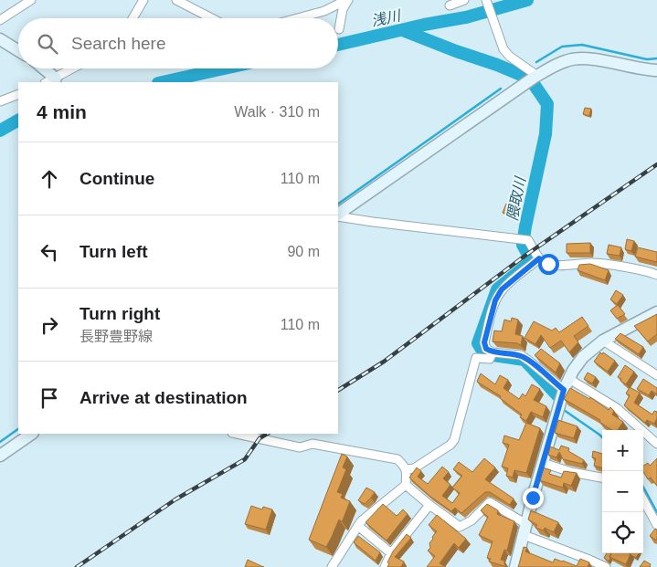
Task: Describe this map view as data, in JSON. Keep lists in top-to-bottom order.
{
  "water": ["浅川", "隈取川"],
  "page": {
    "search": "Search here",
    "heading": ["4 min", "Walk · 310 m"],
    "list": [
      ["Continue", "110 m"],
      ["Turn left", "90 m"],
      ["Turn right", "長野豊野線", "110 m"],
      "Arrive at destination"
    ],
    "map_buttons": ["+", "−"]
  }
}
